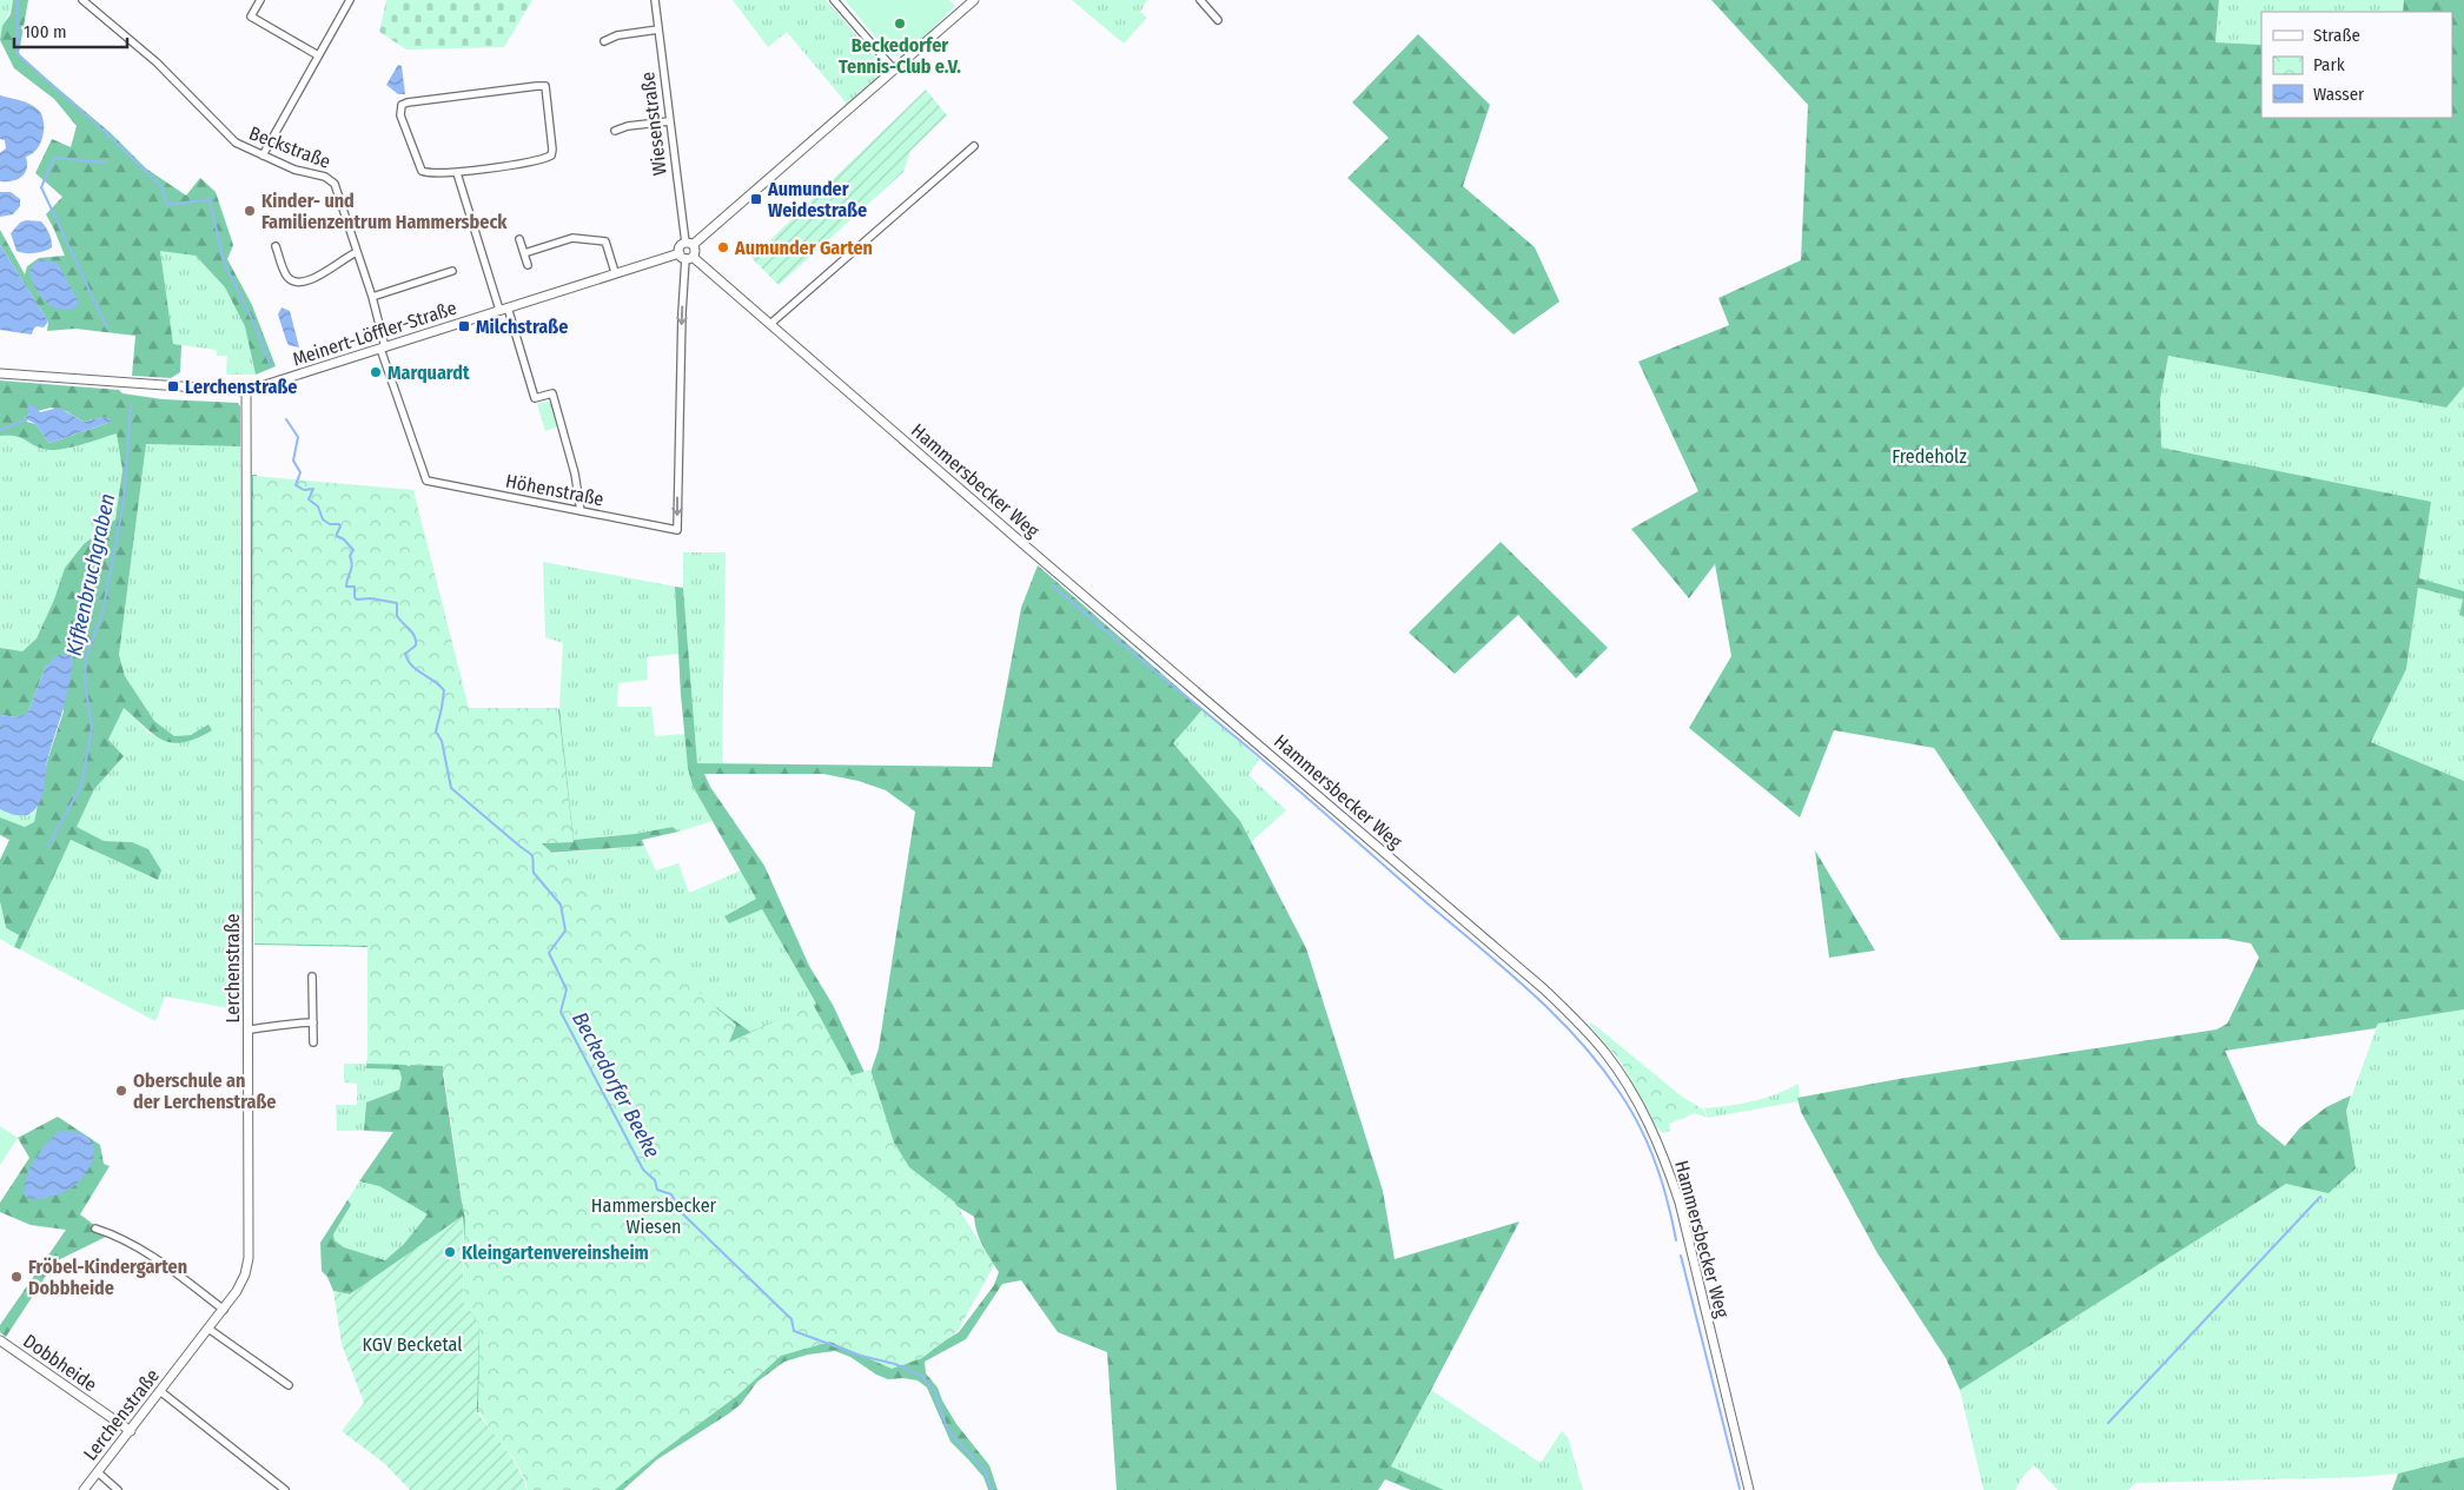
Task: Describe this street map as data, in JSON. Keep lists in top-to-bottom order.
{
  "streets": {
    "street": [
      "Wiesenstraße",
      "Beckstraße",
      "Meinert-Löffler-Straße",
      "Hammersbecker Weg",
      "Höhenstraße",
      "Lerchenstraße",
      "Dobbheide"
    ]
  },
  "crossings": [
    ["Beckstraße", "Meinert-Löffler-Straße"],
    ["Beckstraße", "Höhenstraße"],
    ["Meinert-Löffler-Straße", "Hammersbecker Weg"],
    ["Meinert-Löffler-Straße", "Höhenstraße"],
    ["Meinert-Löffler-Straße", "Lerchenstraße"],
    ["Hammersbecker Weg", "Höhenstraße"],
    ["Lerchenstraße", "Dobbheide"]
  ],
  "water": ["Kifkenbruchgraben", "Beckedorfer Beeke"],
  "parks": ["Fredeholz", "Hammersbecker Wiesen", "KGV Becketal"],
  "places": {
    "other": [
      "Beckedorfer Tennis-Club e.V.",
      "Kinder- und Familienzentrum Hammersbeck",
      "Aumunder Garten",
      "Marquardt",
      "Oberschule an der Lerchenstraße",
      "Kleingartenvereinsheim",
      "Fröbel-Kindergarten Dobbheide"
    ],
    "transit": ["Aumunder Weidestraße", "Milchstraße", "Lerchenstraße"]
  },
  "legend": ["Straße", "Park", "Wasser"],
  "scale_bar": "100 m"
}
